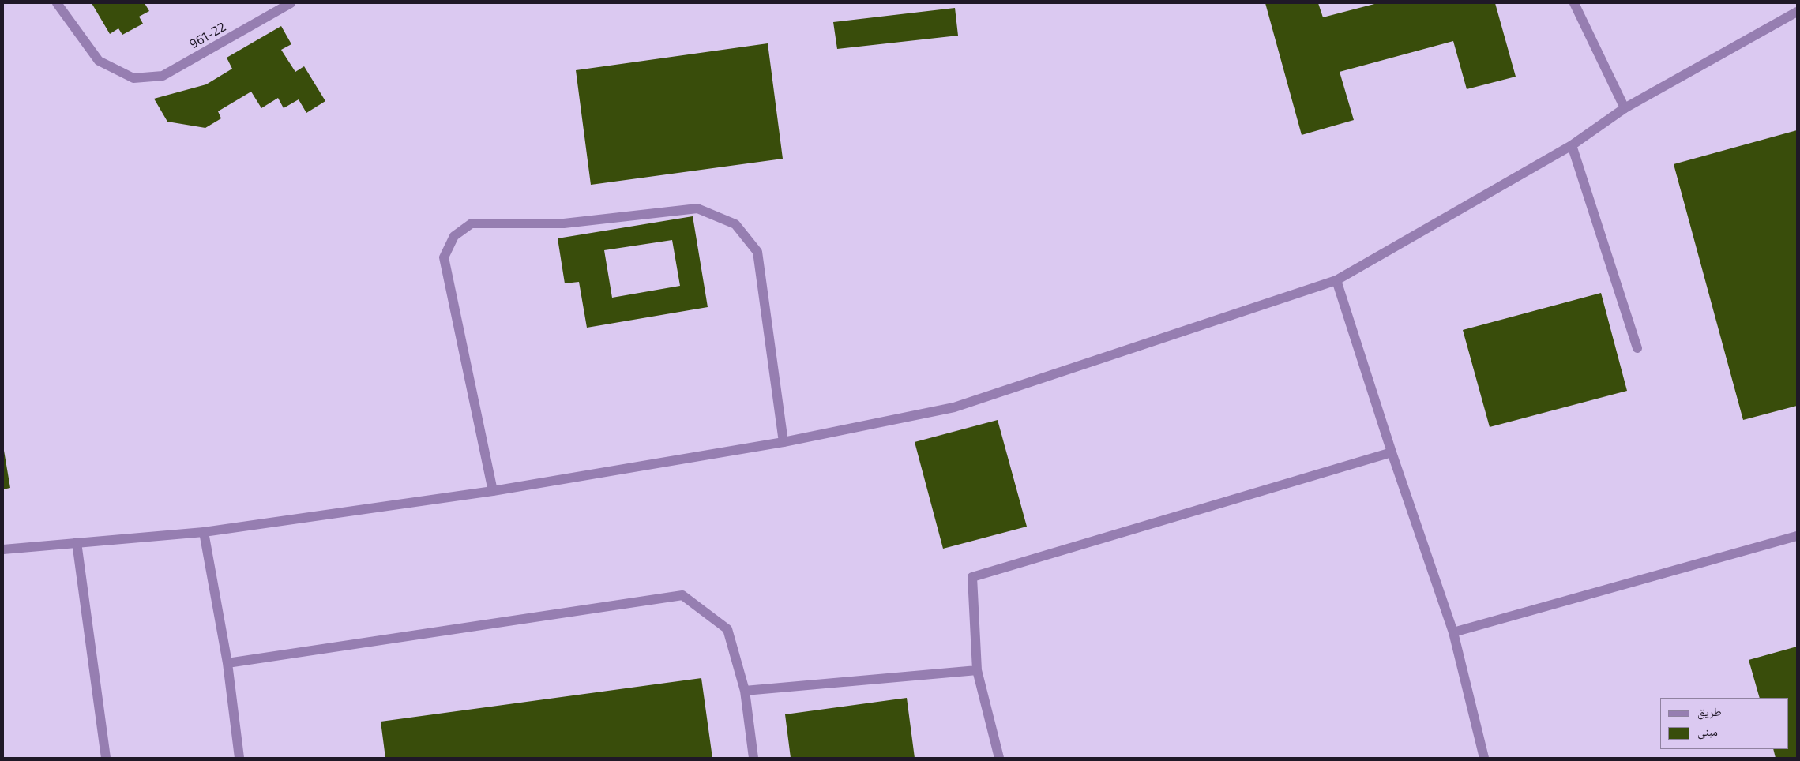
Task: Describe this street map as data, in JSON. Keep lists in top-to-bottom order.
{
  "streets": {
    "street": ["961-22"]
  },
  "legend": ["طريق", "مبنى"]
}
